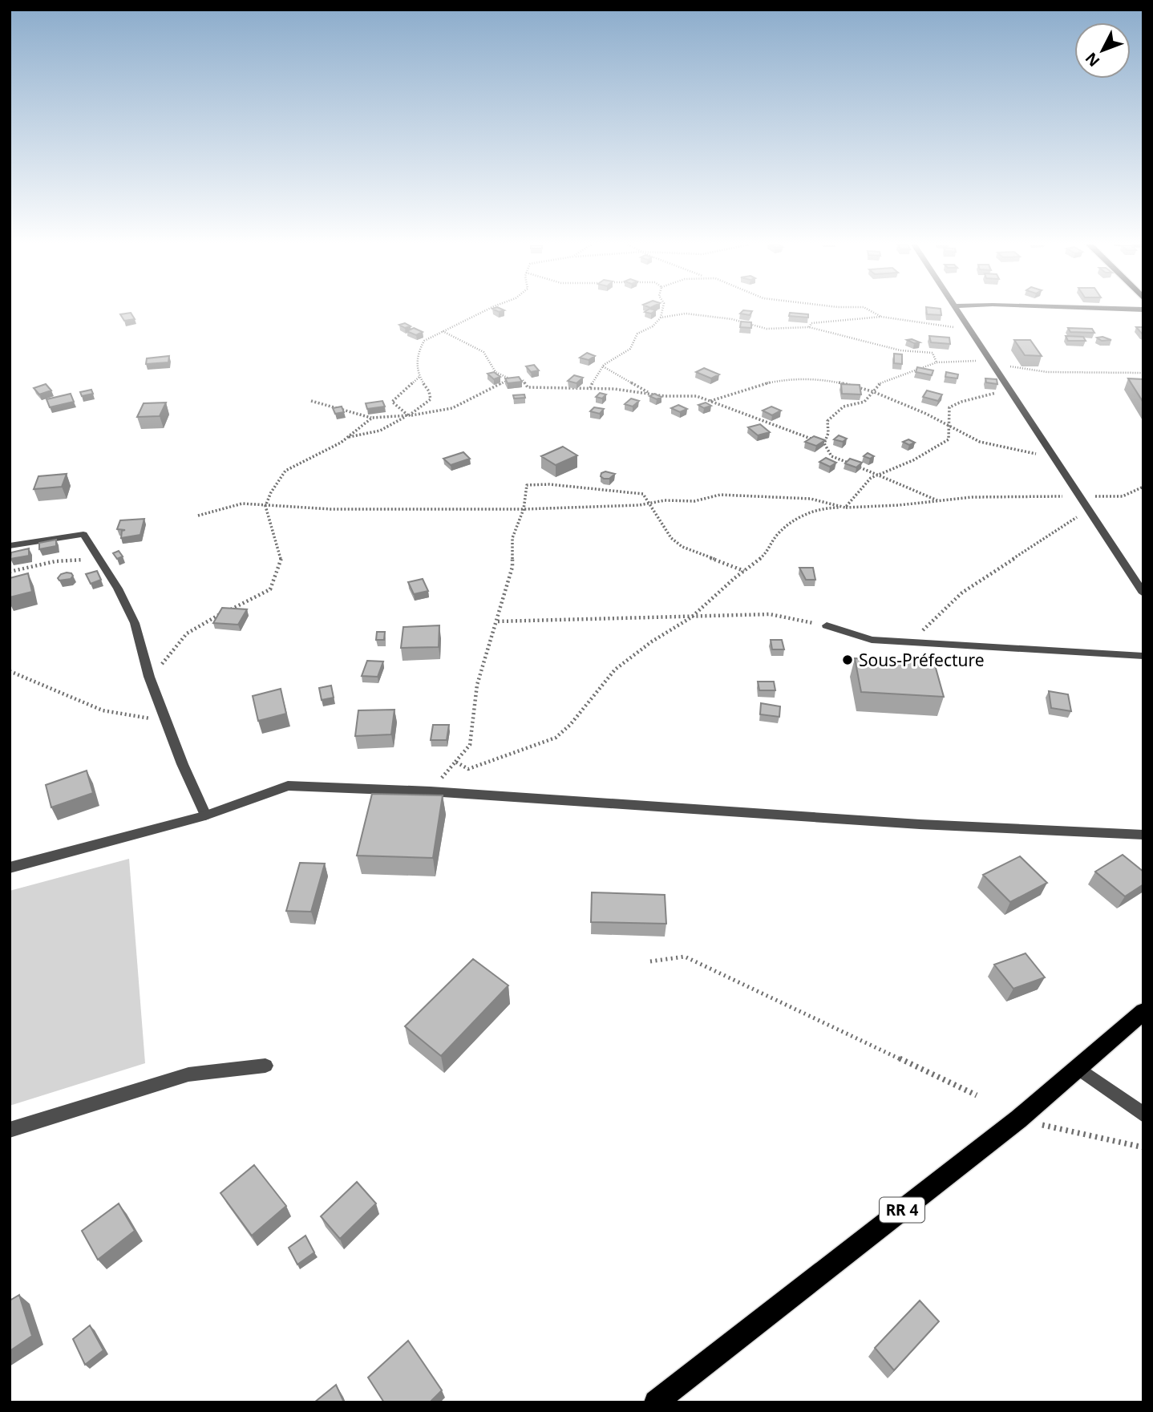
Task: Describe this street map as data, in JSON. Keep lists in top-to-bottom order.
{
  "streets": {
    "main road": ["RR 4"]
  },
  "places": ["Sous-Préfecture"],
  "north": "bottom left"
}
